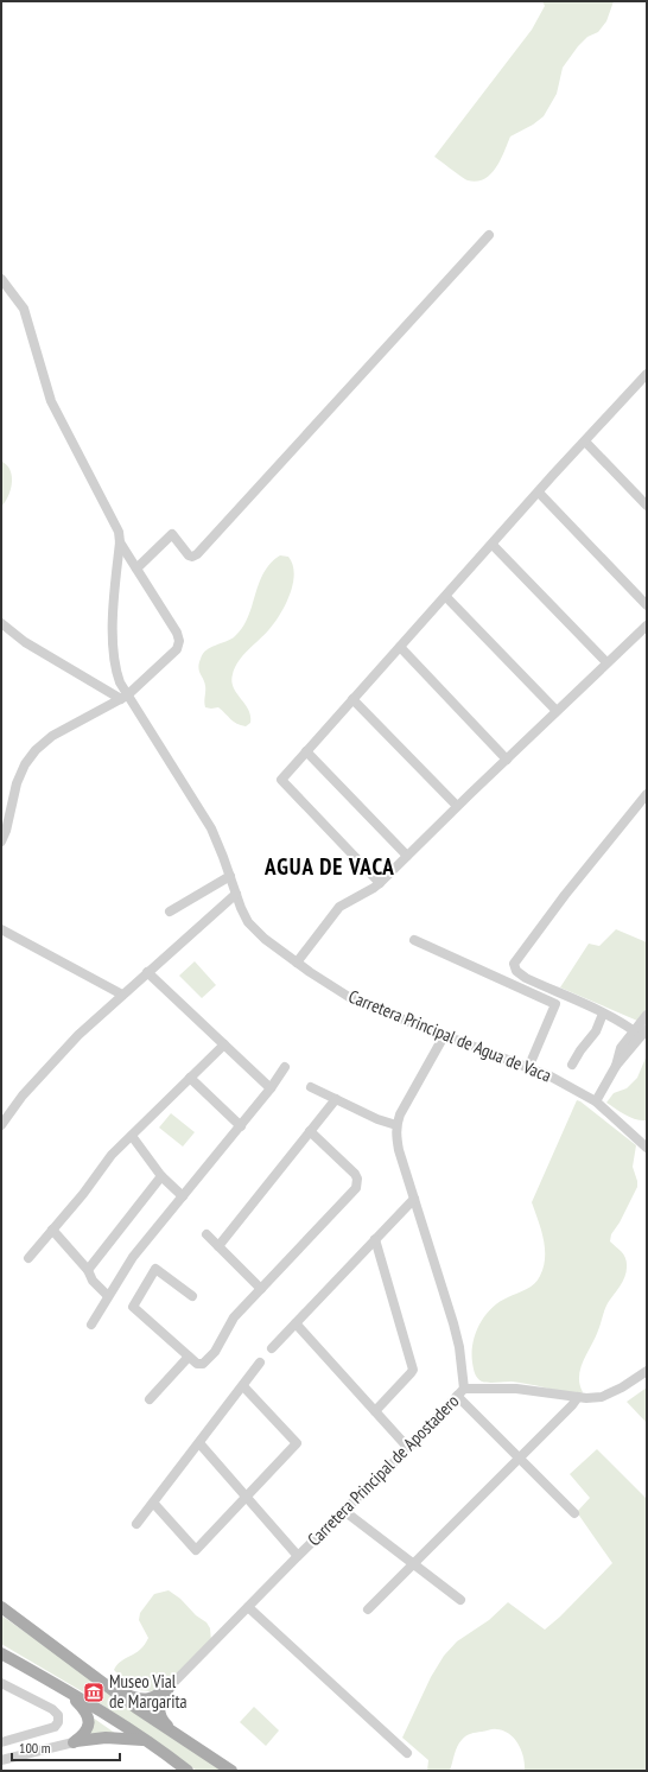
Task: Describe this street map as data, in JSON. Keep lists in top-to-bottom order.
{
  "streets": {
    "street": ["Carretera Principal de Agua de Vaca", "Carretera Principal de Apostadero"]
  },
  "districts": ["AGUA DE VACA"],
  "places": {
    "museum": ["Museo Vial de Margarita"]
  },
  "scale_bar": "100 m"
}
